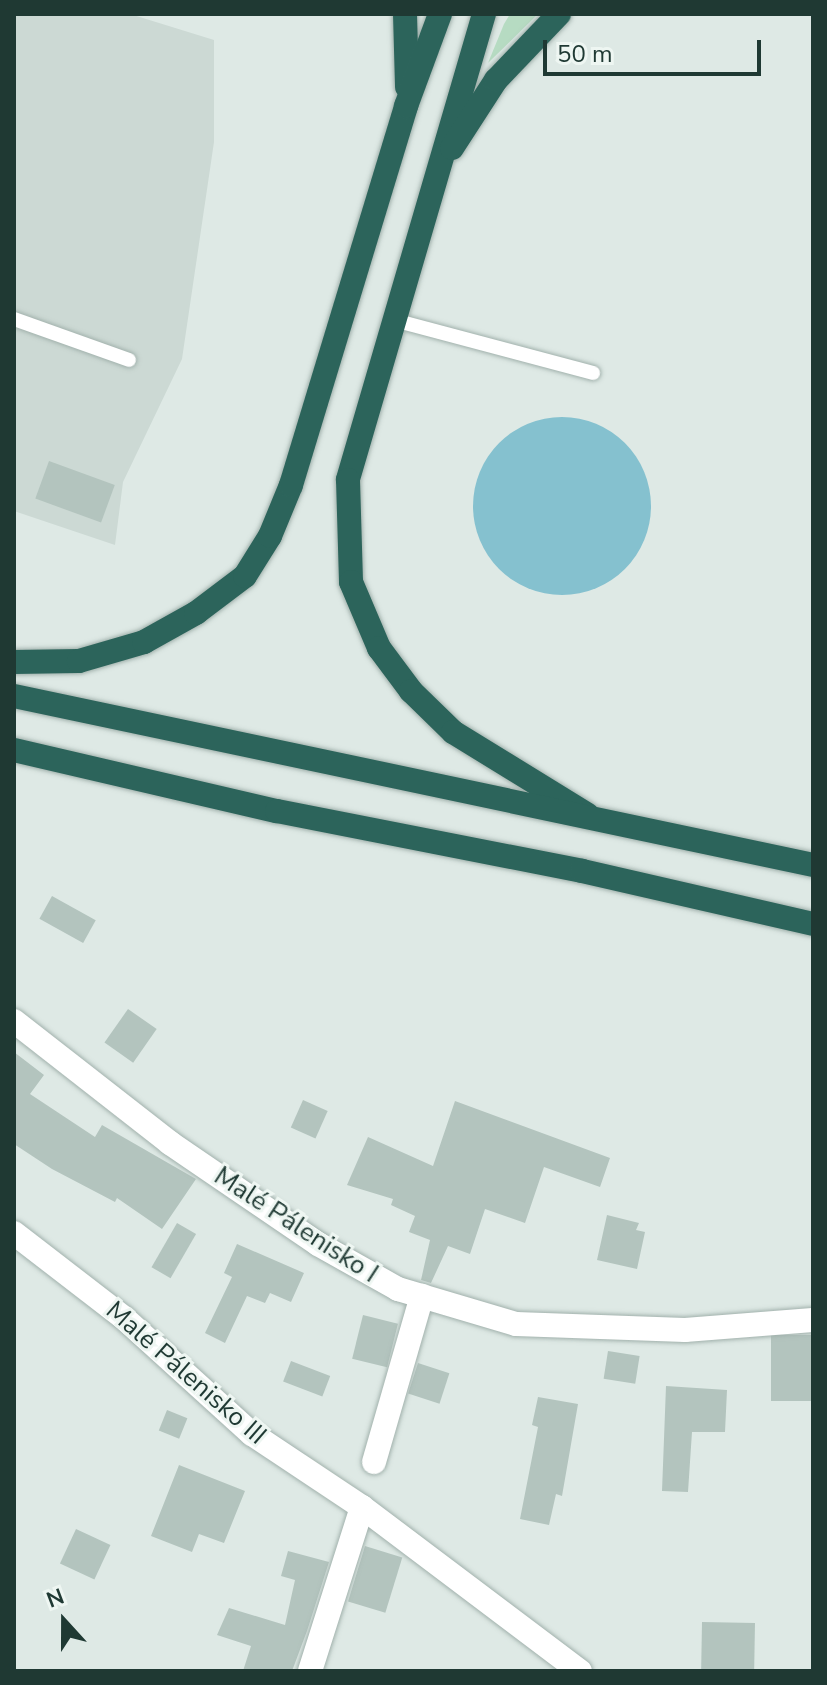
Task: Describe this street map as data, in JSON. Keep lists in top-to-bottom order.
{
  "streets": {
    "street": ["Malé Pálenisko I", "Malé Pálenisko III"]
  },
  "scale_bar": "50 m",
  "north": "top"
}
